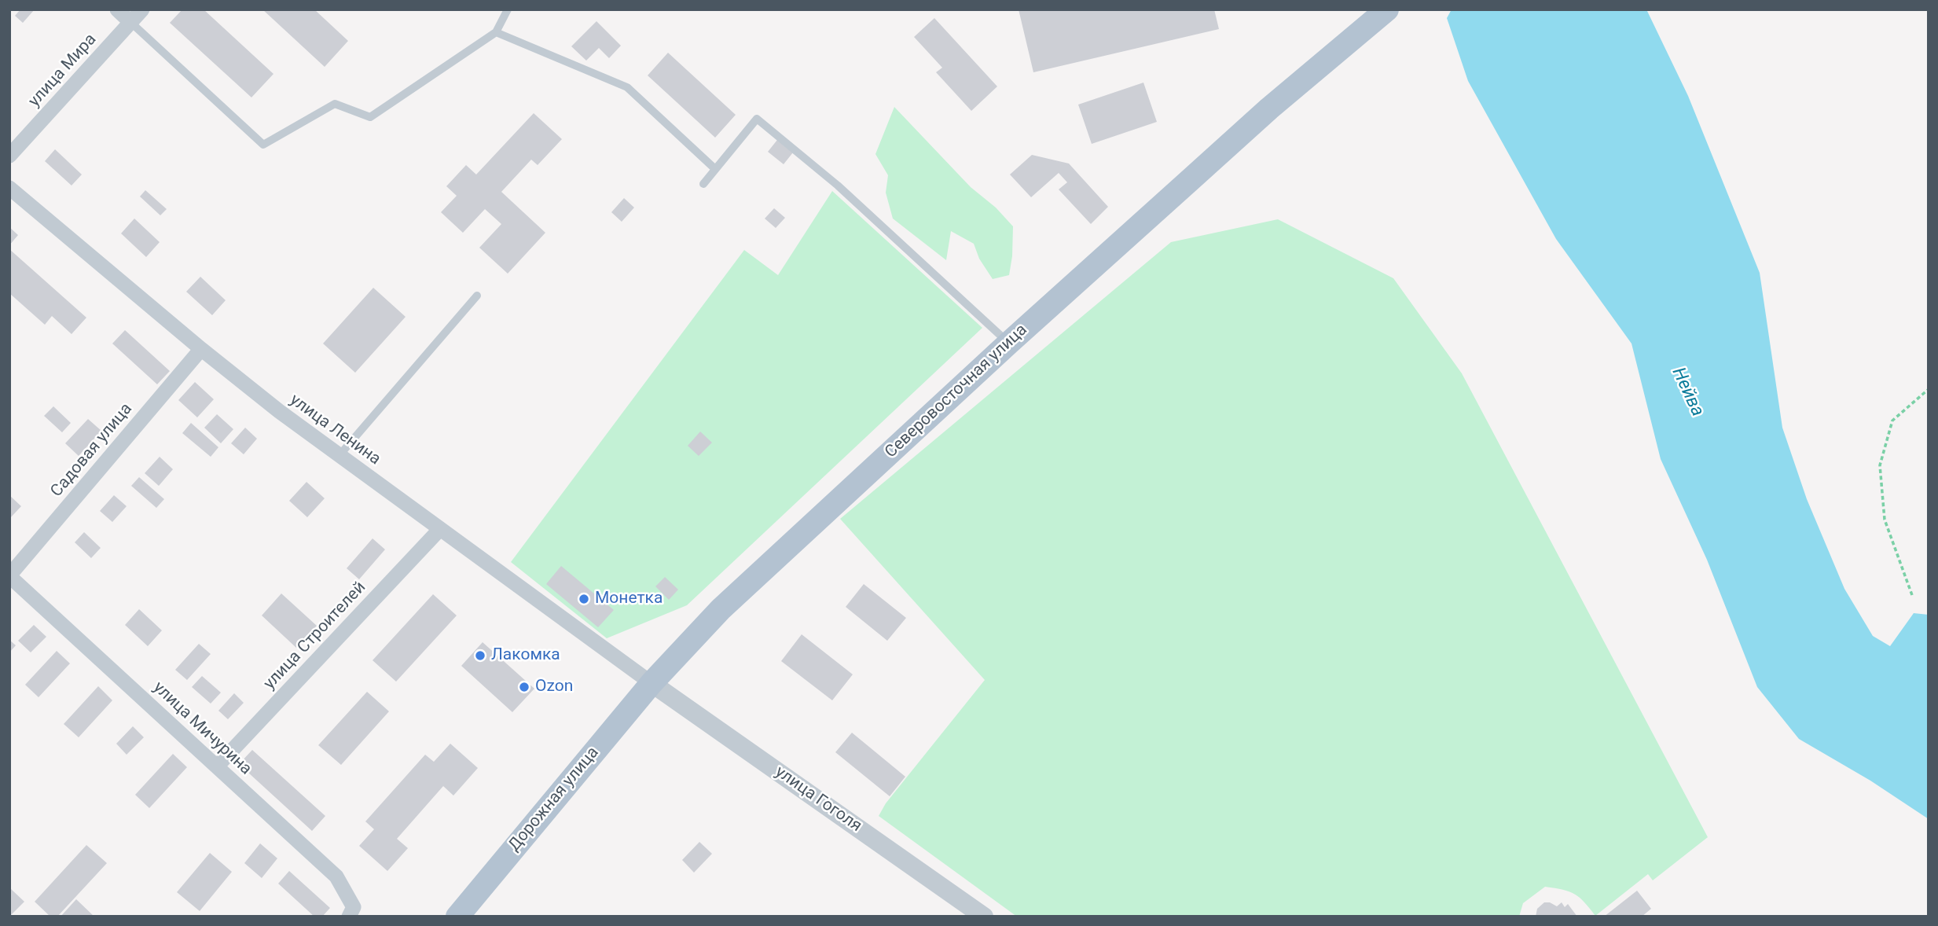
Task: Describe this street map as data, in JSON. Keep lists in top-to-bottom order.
{
  "streets": {
    "main road": ["Северовосточная улица", "Дорожная улица"],
    "street": [
      "улица Мира",
      "улица Ленина",
      "Садовая улица",
      "улица Строителей",
      "улица Мичурина",
      "улица Гоголя"
    ]
  },
  "crossings": [
    ["Северовосточная улица", "улица Ленина"],
    ["Северовосточная улица", "Дорожная улица"],
    ["Северовосточная улица", "улица Гоголя"],
    ["улица Ленина", "Садовая улица"],
    ["улица Ленина", "улица Строителей"],
    ["улица Ленина", "Дорожная улица"],
    ["улица Ленина", "улица Гоголя"],
    ["Садовая улица", "улица Мичурина"],
    ["улица Строителей", "улица Мичурина"],
    ["Дорожная улица", "улица Гоголя"]
  ],
  "water": ["Нейва"],
  "places": ["Монетка", "Лакомка", "Ozon"]
}
